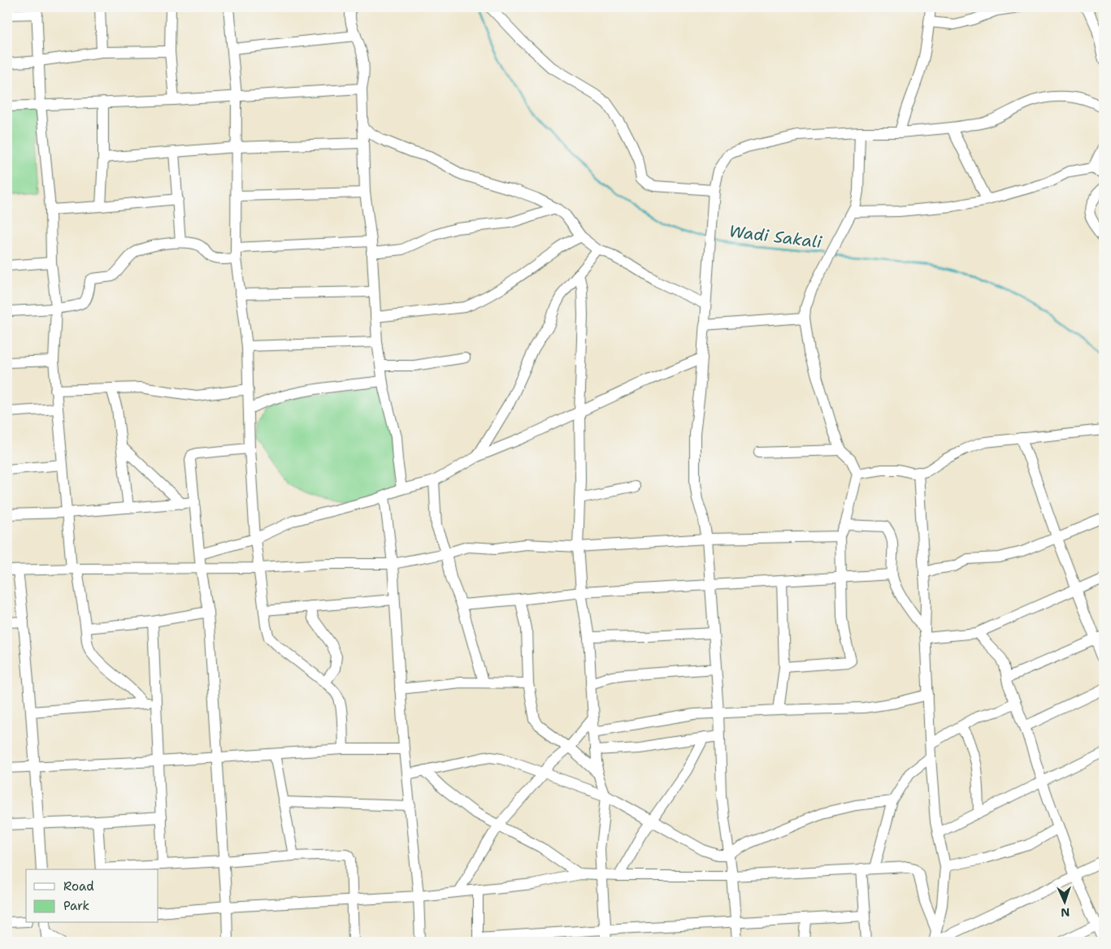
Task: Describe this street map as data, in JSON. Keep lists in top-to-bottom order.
{
  "water": ["Wadi Sakali"],
  "legend": ["Road", "Park"],
  "north": "bottom"
}
